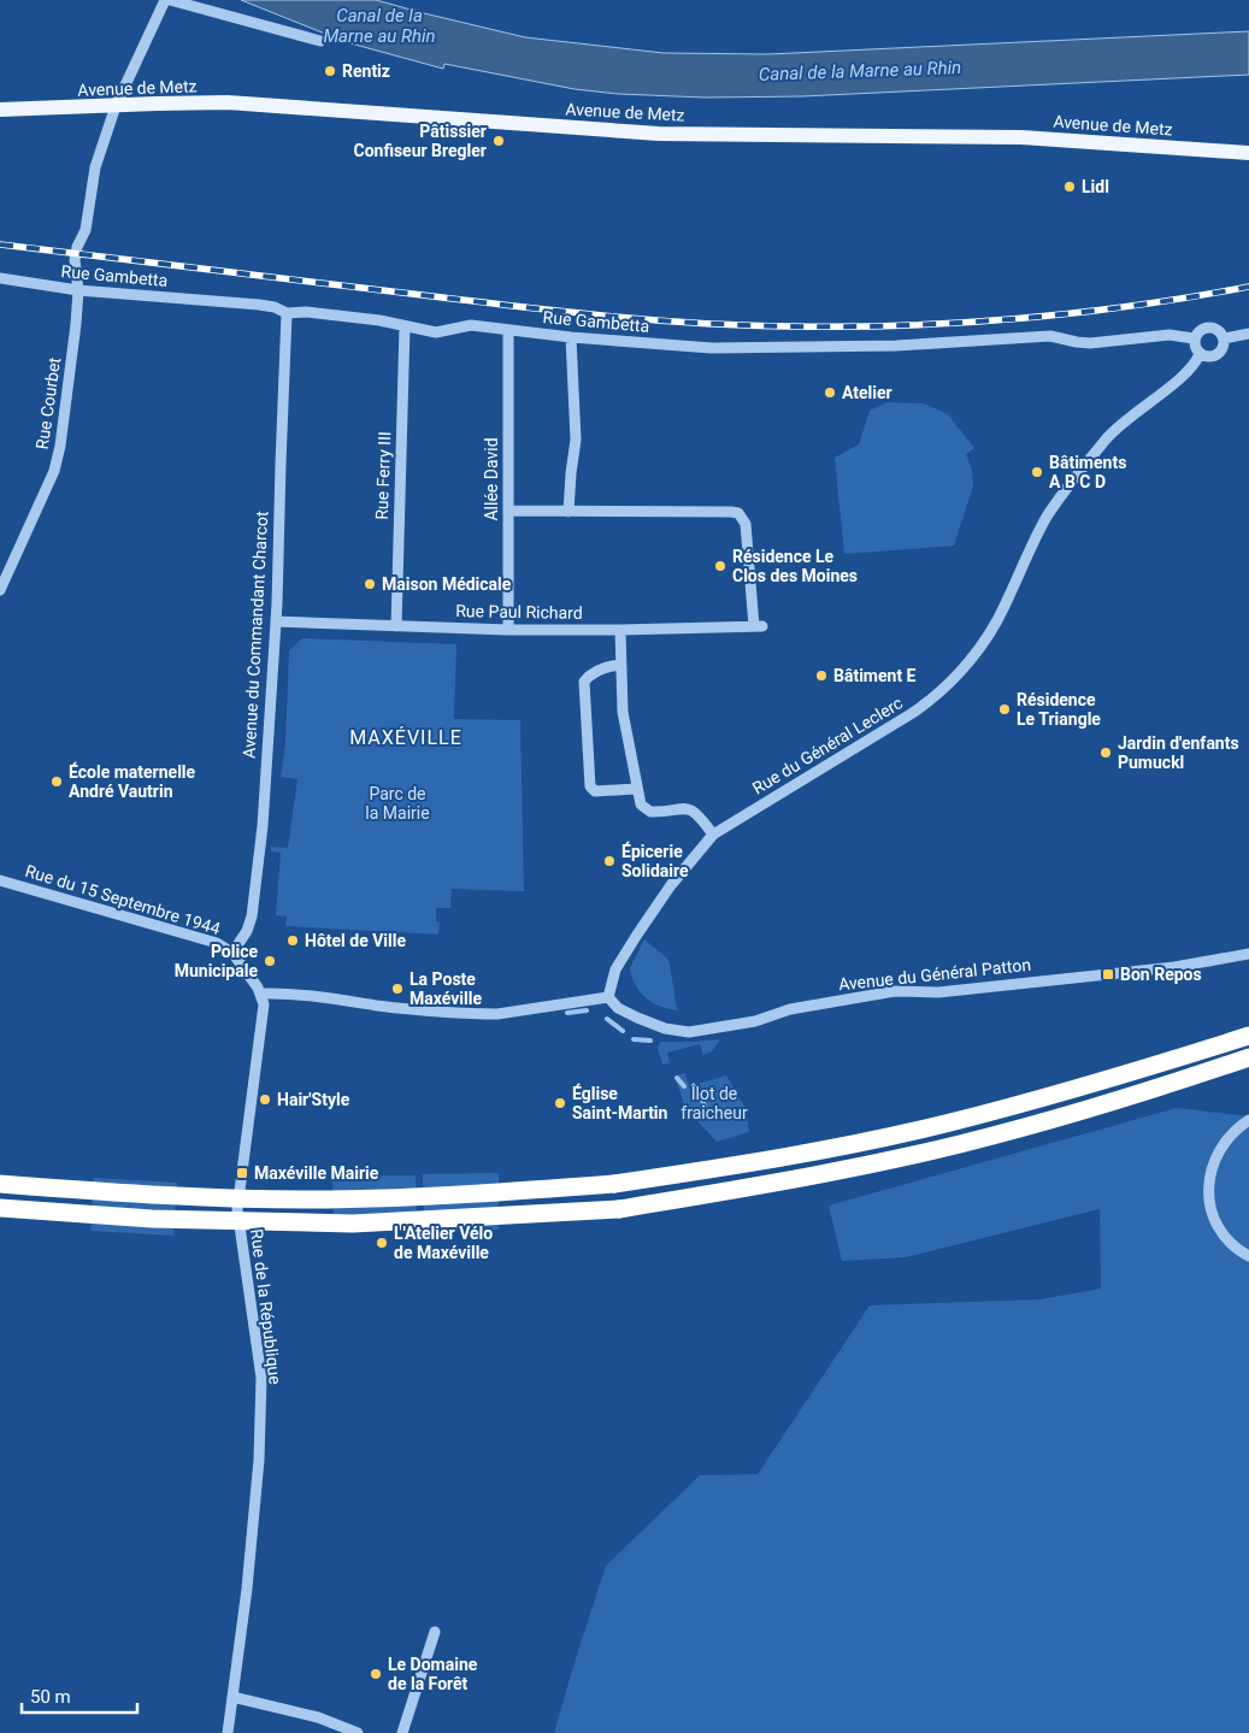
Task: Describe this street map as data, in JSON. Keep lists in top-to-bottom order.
{
  "streets": {
    "main road": ["Avenue de Metz"],
    "street": [
      "Rue Gambetta",
      "Rue Courbet",
      "Rue Ferry III",
      "Allée David",
      "Rue Paul Richard",
      "Avenue du Commandant Charcot",
      "Rue du Général Leclerc",
      "Rue du 15 Septembre 1944",
      "Avenue du Général Patton",
      "Rue de la République"
    ]
  },
  "crossings": [
    ["Avenue de Metz", "Rue Courbet"],
    ["Rue Gambetta", "Rue Courbet"],
    ["Rue Gambetta", "Rue Ferry III"],
    ["Rue Gambetta", "Allée David"],
    ["Rue Gambetta", "Avenue du Commandant Charcot"],
    ["Rue Gambetta", "Rue du Général Leclerc"],
    ["Rue Ferry III", "Rue Paul Richard"],
    ["Allée David", "Rue Paul Richard"],
    ["Rue Paul Richard", "Avenue du Commandant Charcot"],
    ["Avenue du Commandant Charcot", "Rue du 15 Septembre 1944"],
    ["Rue du Général Leclerc", "Avenue du Général Patton"],
    ["Rue du 15 Septembre 1944", "Rue de la République"]
  ],
  "districts": ["MAXÉVILLE"],
  "water": ["Canal de la Marne au Rhin"],
  "parks": ["Parc de la Mairie", "Îlot de fraicheur"],
  "places": {
    "other": [
      "Rentiz",
      "Pâtissier Confiseur Bregler",
      "Lidl",
      "Atelier",
      "Bâtiments A B C D",
      "Résidence Le Clos des Moines",
      "Maison Médicale",
      "Bâtiment E",
      "Résidence Le Triangle",
      "Jardin d'enfants Pumuckl",
      "École maternelle André Vautrin",
      "Épicerie Solidaire",
      "Hôtel de Ville",
      "Police Municipale",
      "La Poste Maxéville",
      "Hair'Style",
      "Église Saint-Martin",
      "L'Atelier Vélo de Maxéville",
      "Le Domaine de la Forêt"
    ],
    "transit": ["Bon Repos", "Maxéville Mairie"]
  },
  "scale_bar": "50 m"
}
